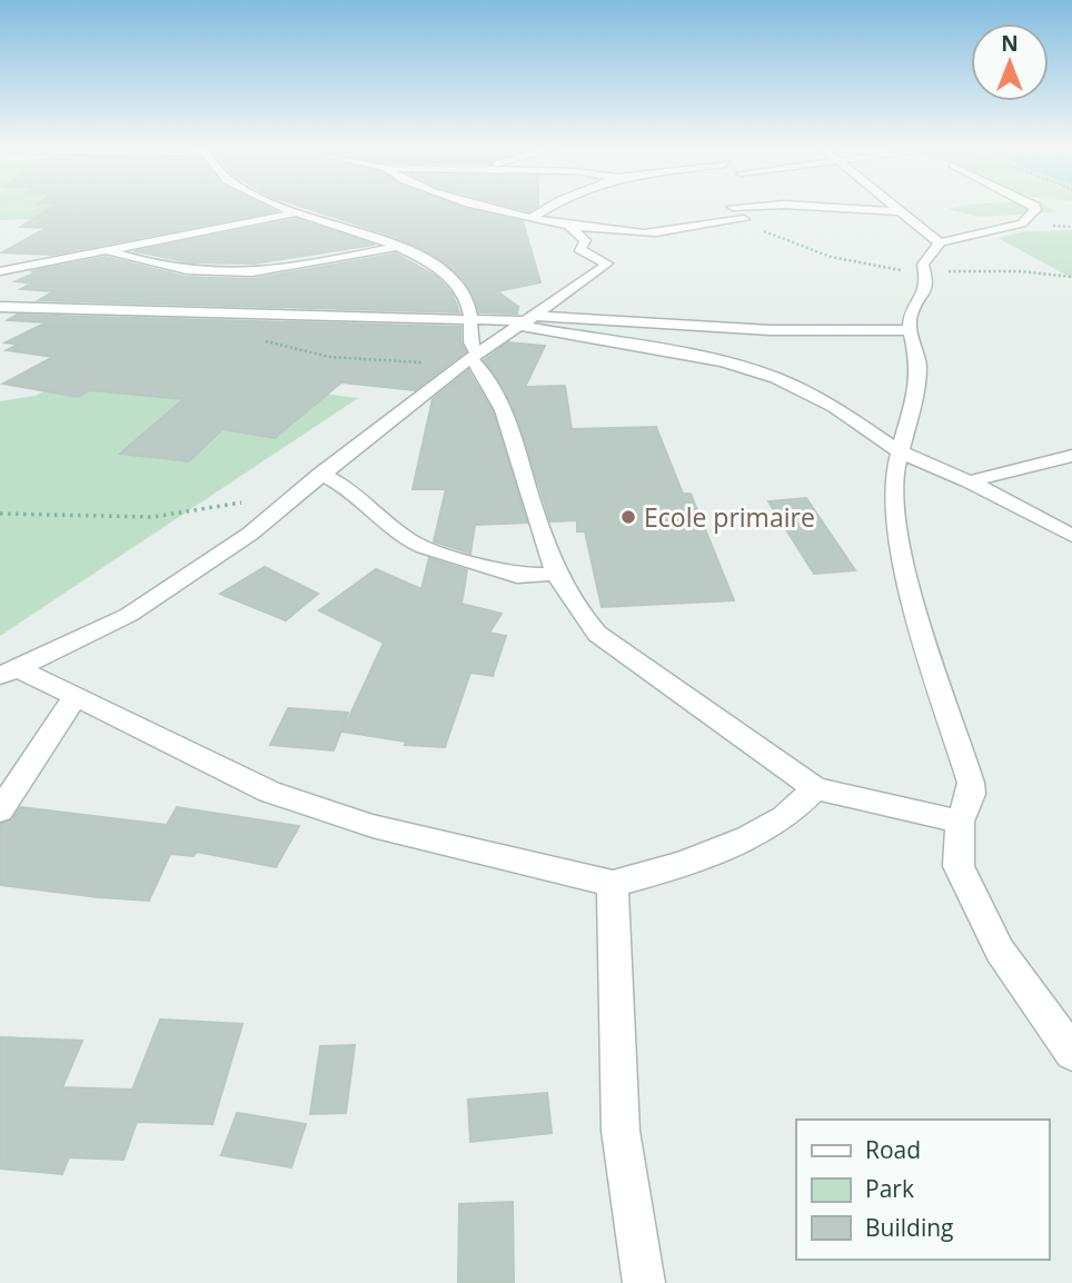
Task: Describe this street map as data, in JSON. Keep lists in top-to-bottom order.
{
  "places": ["Ecole primaire"],
  "legend": ["Road", "Park", "Building"],
  "north": "top"
}
